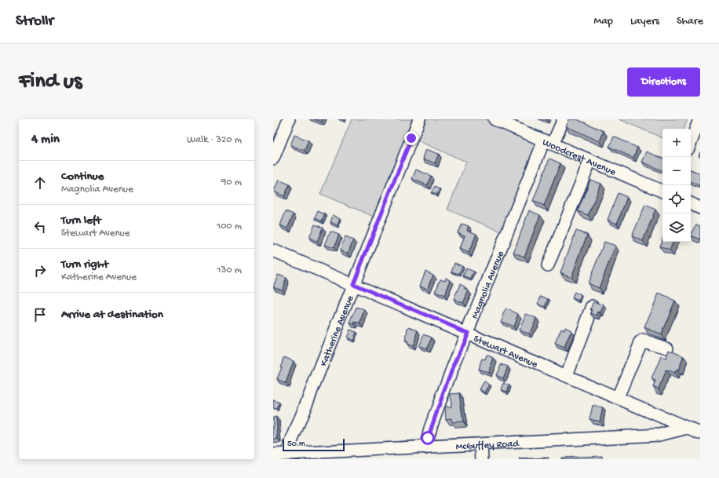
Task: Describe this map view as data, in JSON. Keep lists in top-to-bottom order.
{
  "streets": {
    "street": [
      "Woodcrest Avenue",
      "Magnolia Avenue",
      "Katherine Avenue",
      "Stewart Avenue",
      "McGuffey Road"
    ]
  },
  "crossings": [
    ["Woodcrest Avenue", "Magnolia Avenue"],
    ["Magnolia Avenue", "Stewart Avenue"],
    ["Magnolia Avenue", "McGuffey Road"],
    ["Katherine Avenue", "Stewart Avenue"],
    ["Katherine Avenue", "McGuffey Road"],
    ["Stewart Avenue", "McGuffey Road"]
  ],
  "scale_bar": "50 m",
  "page": {
    "header": "Strollr",
    "nav": ["Map", "Layers", "Share"],
    "buttons": "Directions",
    "title": "Find us",
    "heading": ["4 min", "Walk · 320 m"],
    "map_buttons": ["+", "−"],
    "list": [
      ["Continue", "Magnolia Avenue", "90 m"],
      ["Turn left", "Stewart Avenue", "100 m"],
      ["Turn right", "Katherine Avenue", "130 m"],
      "Arrive at destination"
    ],
    "scale": "50 m"
  }
}
